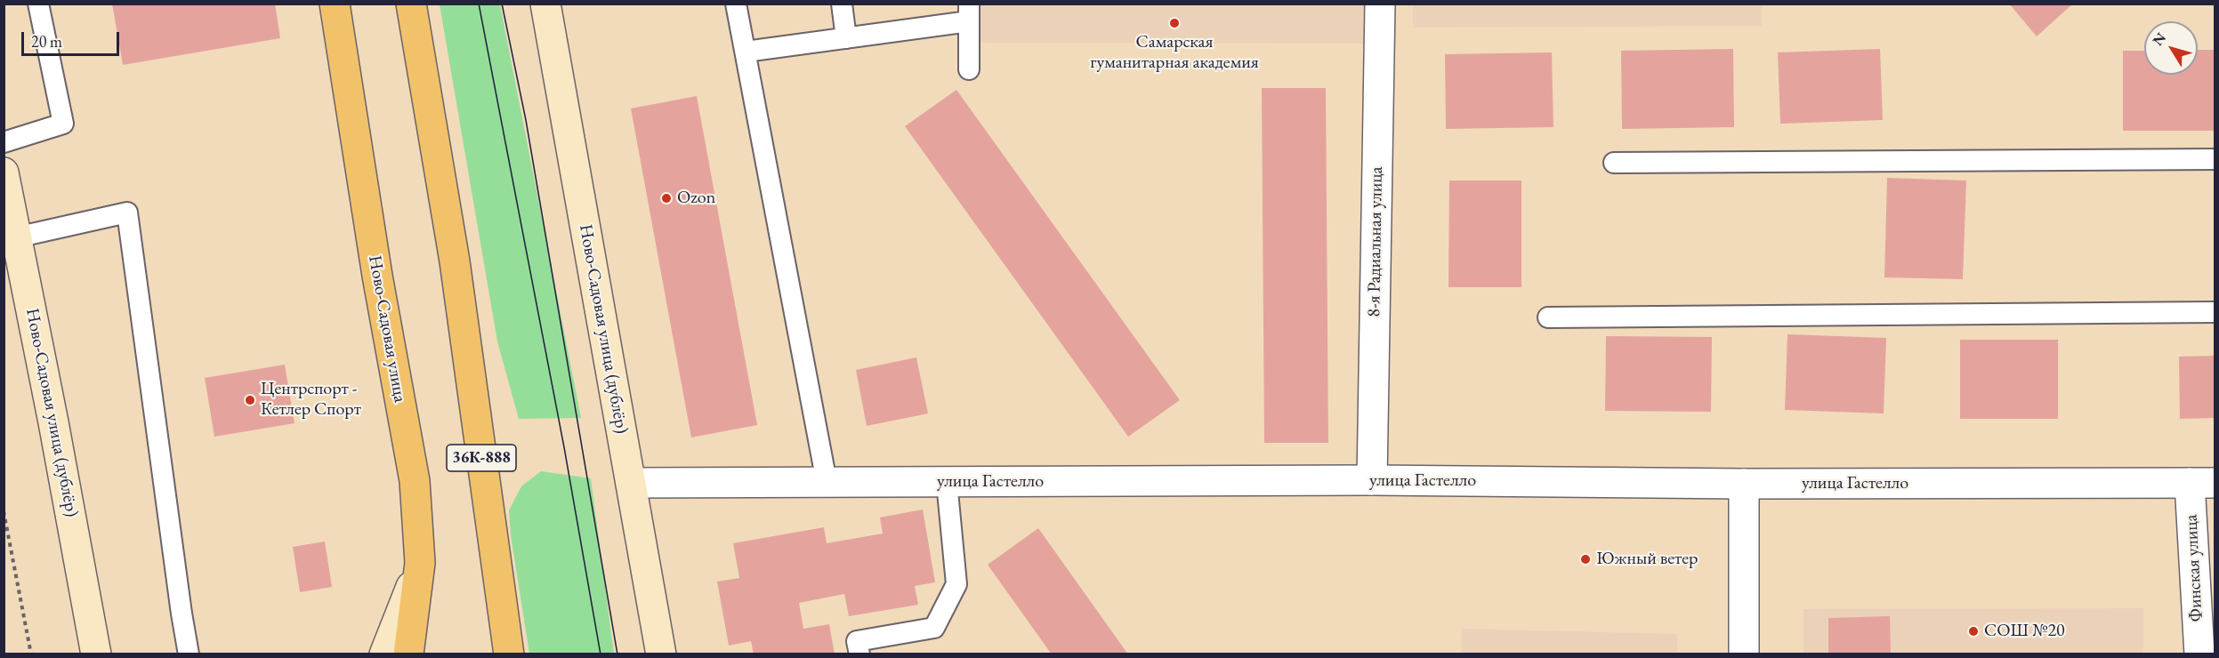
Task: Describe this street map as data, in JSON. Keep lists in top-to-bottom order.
{
  "streets": {
    "main road": ["Ново-Садовая улица", "Ново-Садовая улица (дублёр)", "36К-888"],
    "street": ["8-я Радиальная улица", "улица Гастелло", "Финская улица"]
  },
  "crossings": [
    ["8-я Радиальная улица", "улица Гастелло"],
    ["Ново-Садовая улица (дублёр)", "улица Гастелло"],
    ["улица Гастелло", "Финская улица"]
  ],
  "places": [
    "Самарская гуманитарная академия",
    "Ozon",
    "Центрспорт - Кетлер Спорт",
    "Южный ветер",
    "СОШ №20"
  ],
  "scale_bar": "20 m",
  "north": "top left"
}
